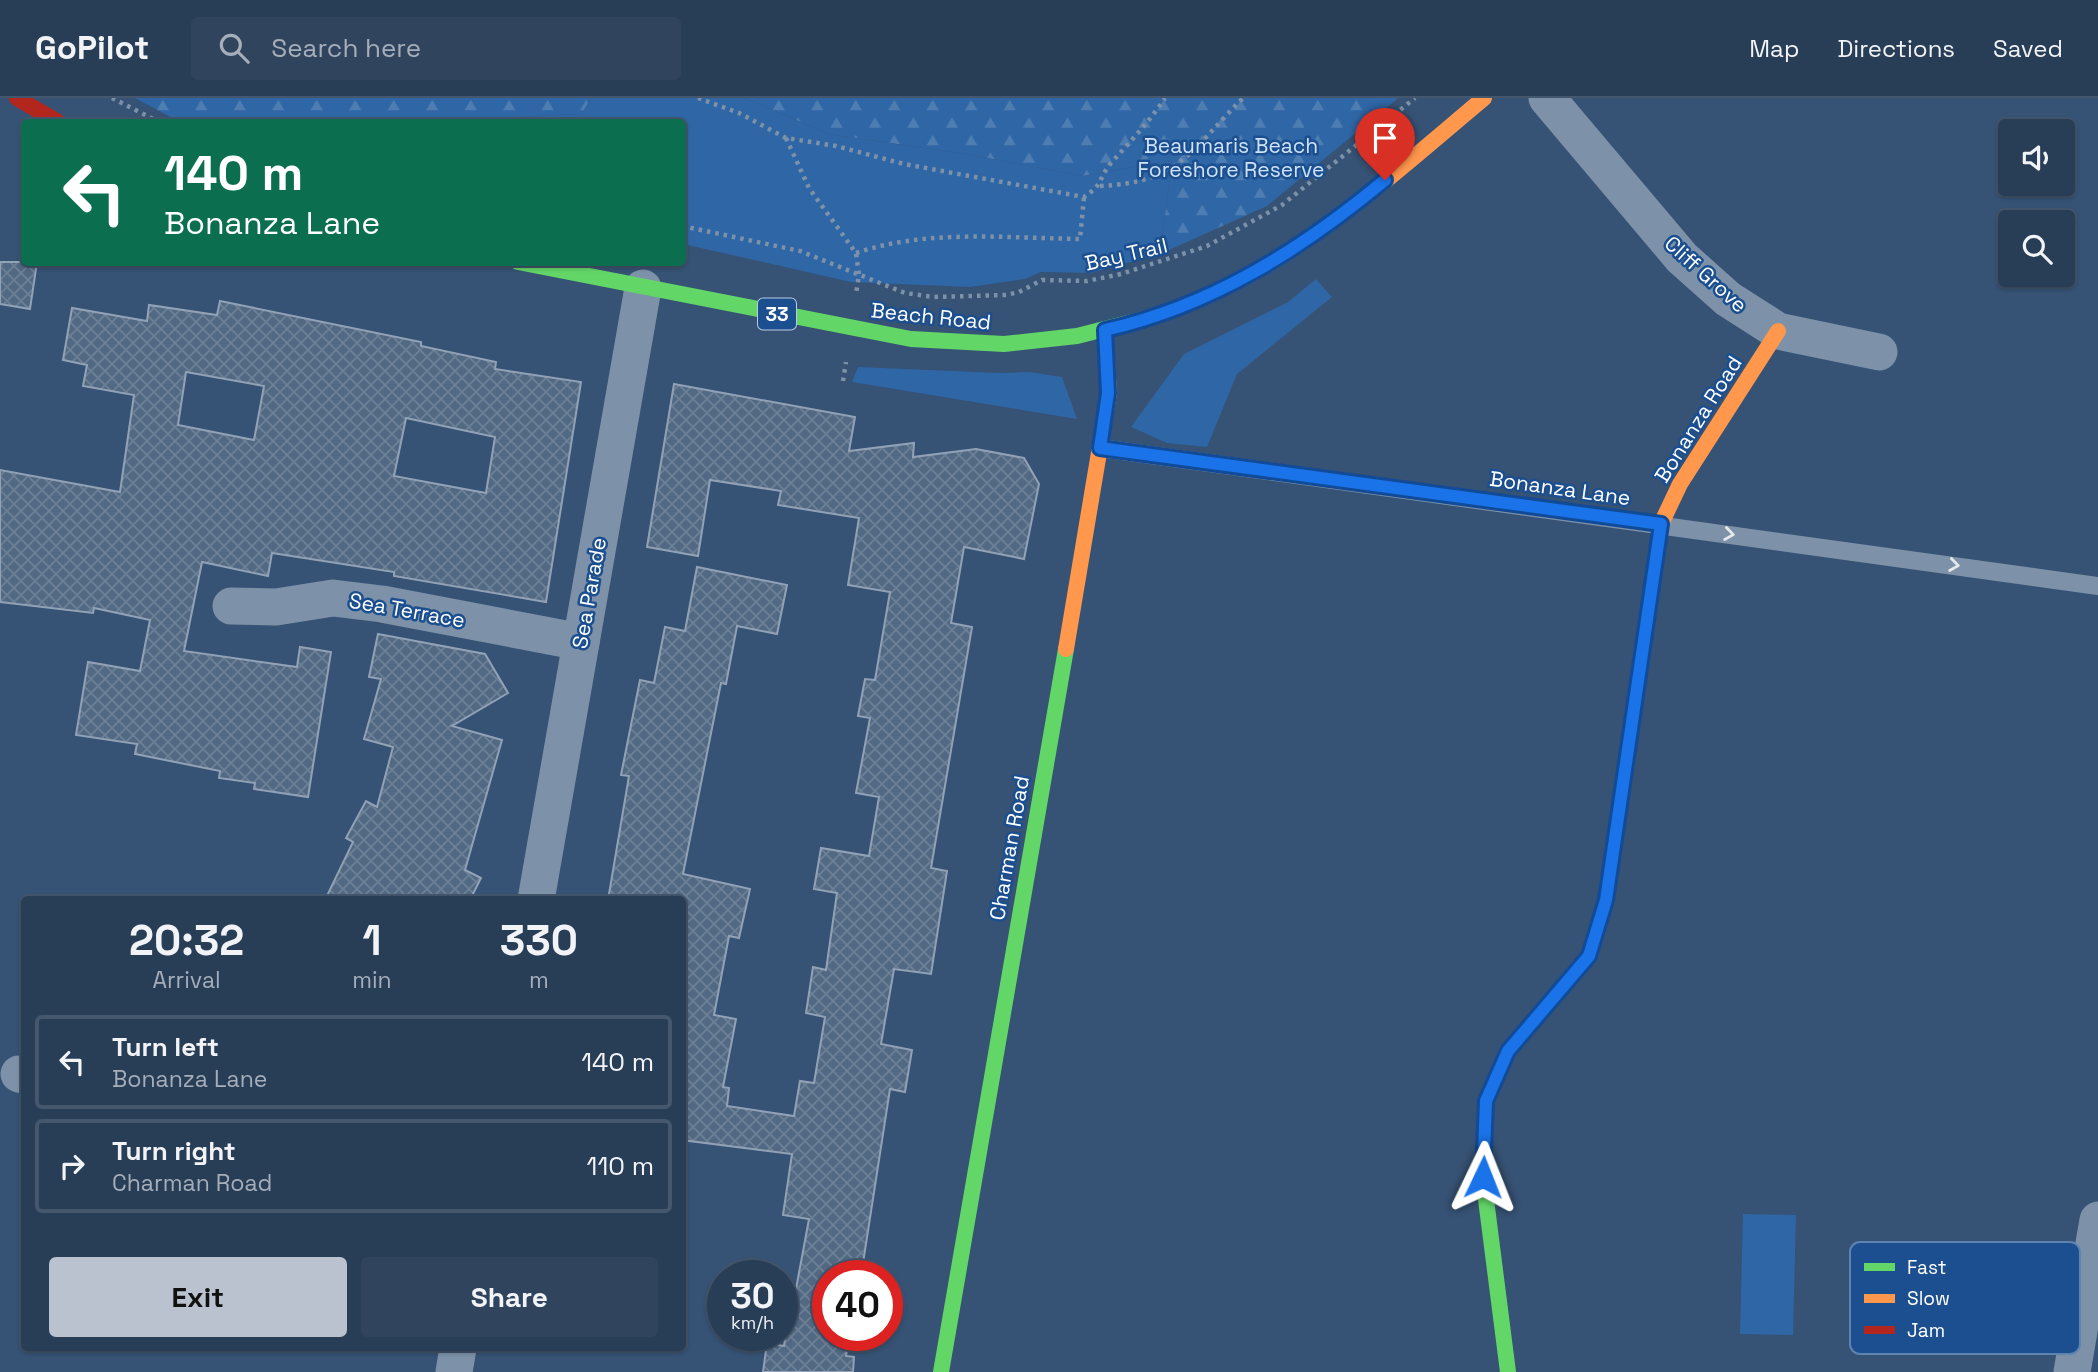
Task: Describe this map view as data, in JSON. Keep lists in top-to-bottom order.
{
  "streets": {
    "main road": [
      "33",
      "Beach Road",
      "Bonanza Road",
      "Charman Road"
    ],
    "street": ["Cliff Grove", "Sea Parade", "Sea Terrace"],
    "lane": ["Bonanza Lane"],
    "path": ["Bay Trail"]
  },
  "crossings": [
    ["Cliff Grove", "Bonanza Road"],
    ["Beach Road", "Sea Parade"],
    ["Beach Road", "Charman Road"],
    ["Bonanza Road", "Bonanza Lane"],
    ["Bonanza Lane", "Charman Road"],
    ["Sea Parade", "Sea Terrace"]
  ],
  "one_way": ["Bonanza Lane"],
  "parks": ["Beaumaris Beach Foreshore Reserve"],
  "legend": ["Fast", "Slow", "Jam"],
  "page": {
    "header": "GoPilot",
    "search": "Search here",
    "nav": ["Map", "Directions", "Saved"],
    "turn": ["140 m", "Bonanza Lane"],
    "eta": [
      "20:32",
      "Arrival",
      "1",
      "min",
      "330",
      "m"
    ],
    "list": [
      {
        "name": "Turn left",
        "note": "Bonanza Lane",
        "value": "140 m"
      },
      {
        "name": "Turn right",
        "note": "Charman Road",
        "value": "110 m"
      }
    ],
    "buttons": ["Exit", "Share"],
    "speed": "30 km/h",
    "limit": "40"
  }
}
